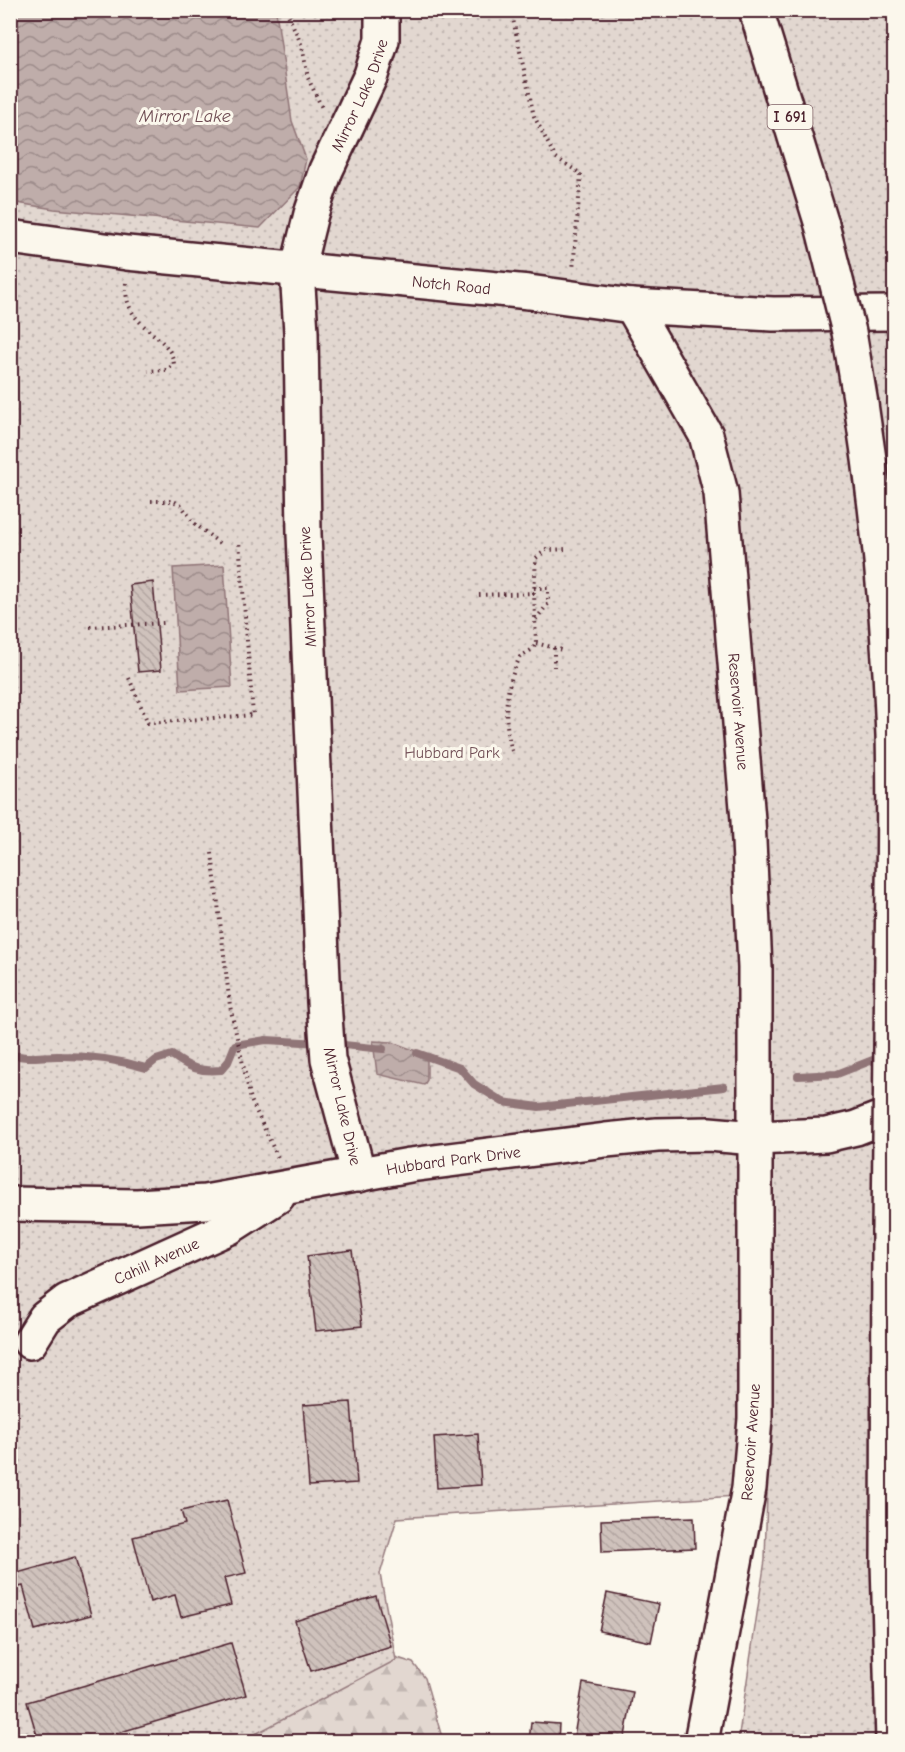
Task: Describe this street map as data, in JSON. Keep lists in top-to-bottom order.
{
  "streets": {
    "main road": [
      "Mirror Lake Drive",
      "I 691",
      "Notch Road",
      "Reservoir Avenue",
      "Hubbard Park Drive",
      "Cahill Avenue"
    ]
  },
  "crossings": [
    ["Mirror Lake Drive", "Notch Road"],
    ["Mirror Lake Drive", "Hubbard Park Drive"],
    ["Notch Road", "Reservoir Avenue"],
    ["Reservoir Avenue", "Hubbard Park Drive"],
    ["Hubbard Park Drive", "Cahill Avenue"]
  ],
  "water": ["Mirror Lake"],
  "parks": ["Hubbard Park"]
}
